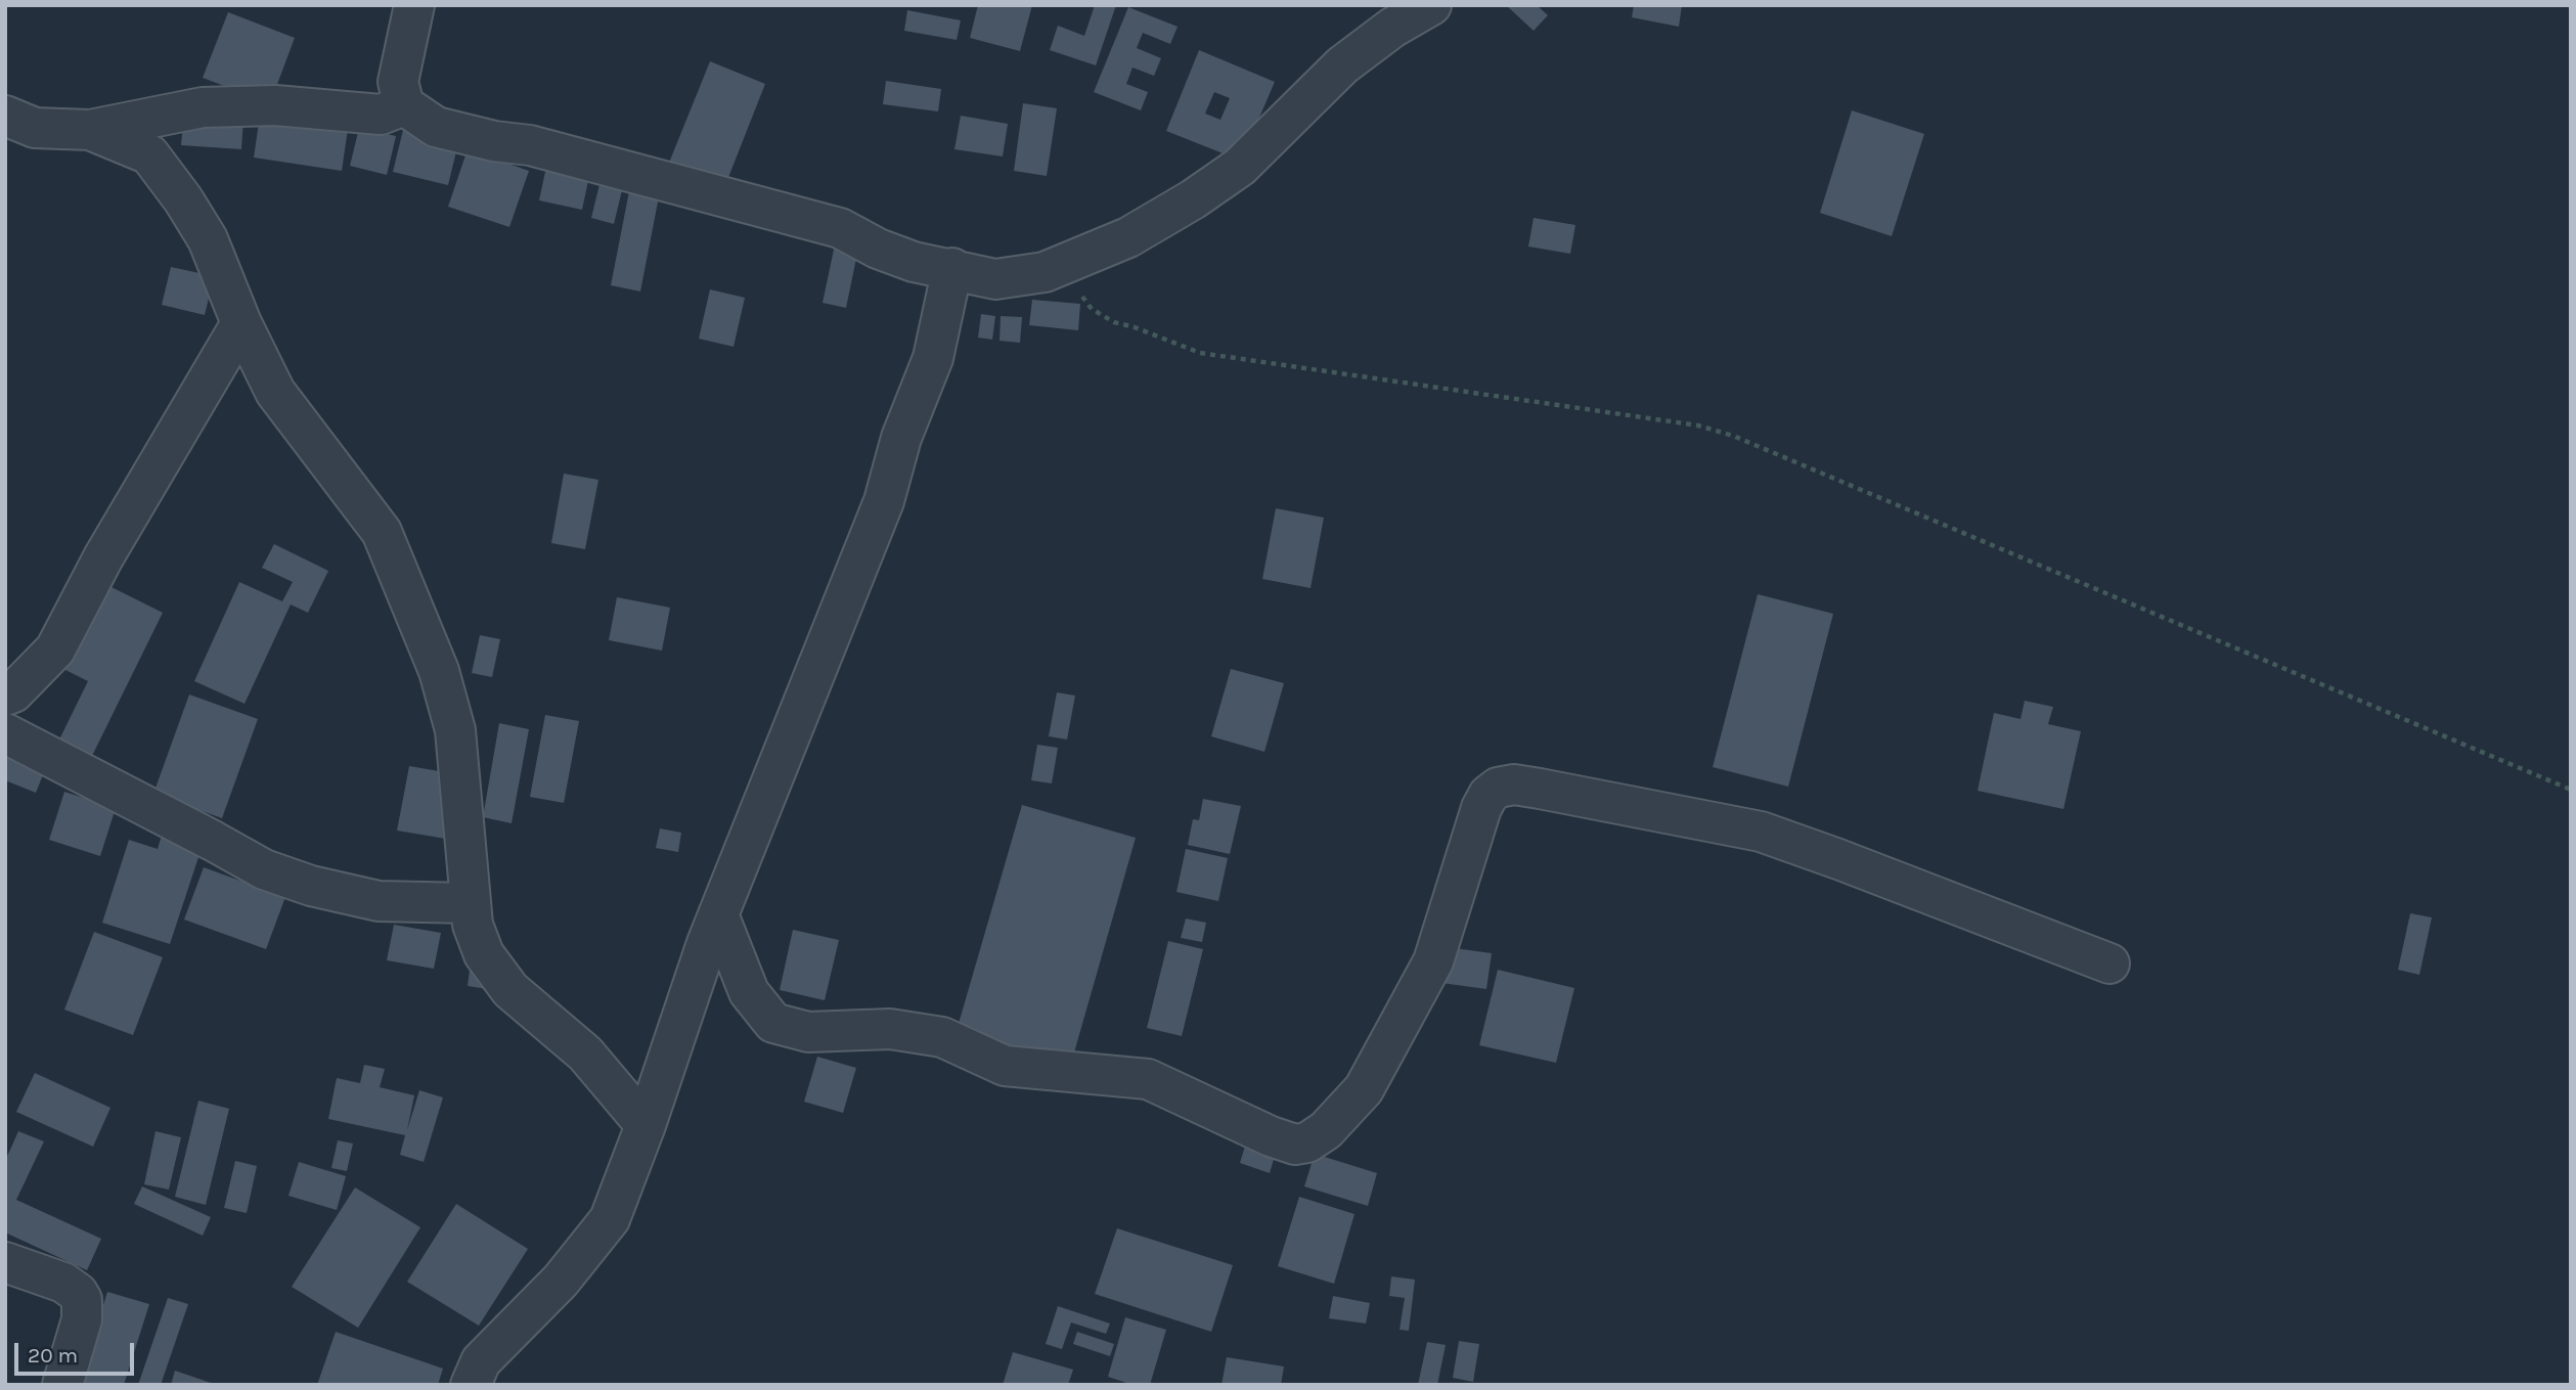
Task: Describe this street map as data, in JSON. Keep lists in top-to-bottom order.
{
  "scale_bar": "20 m"
}
